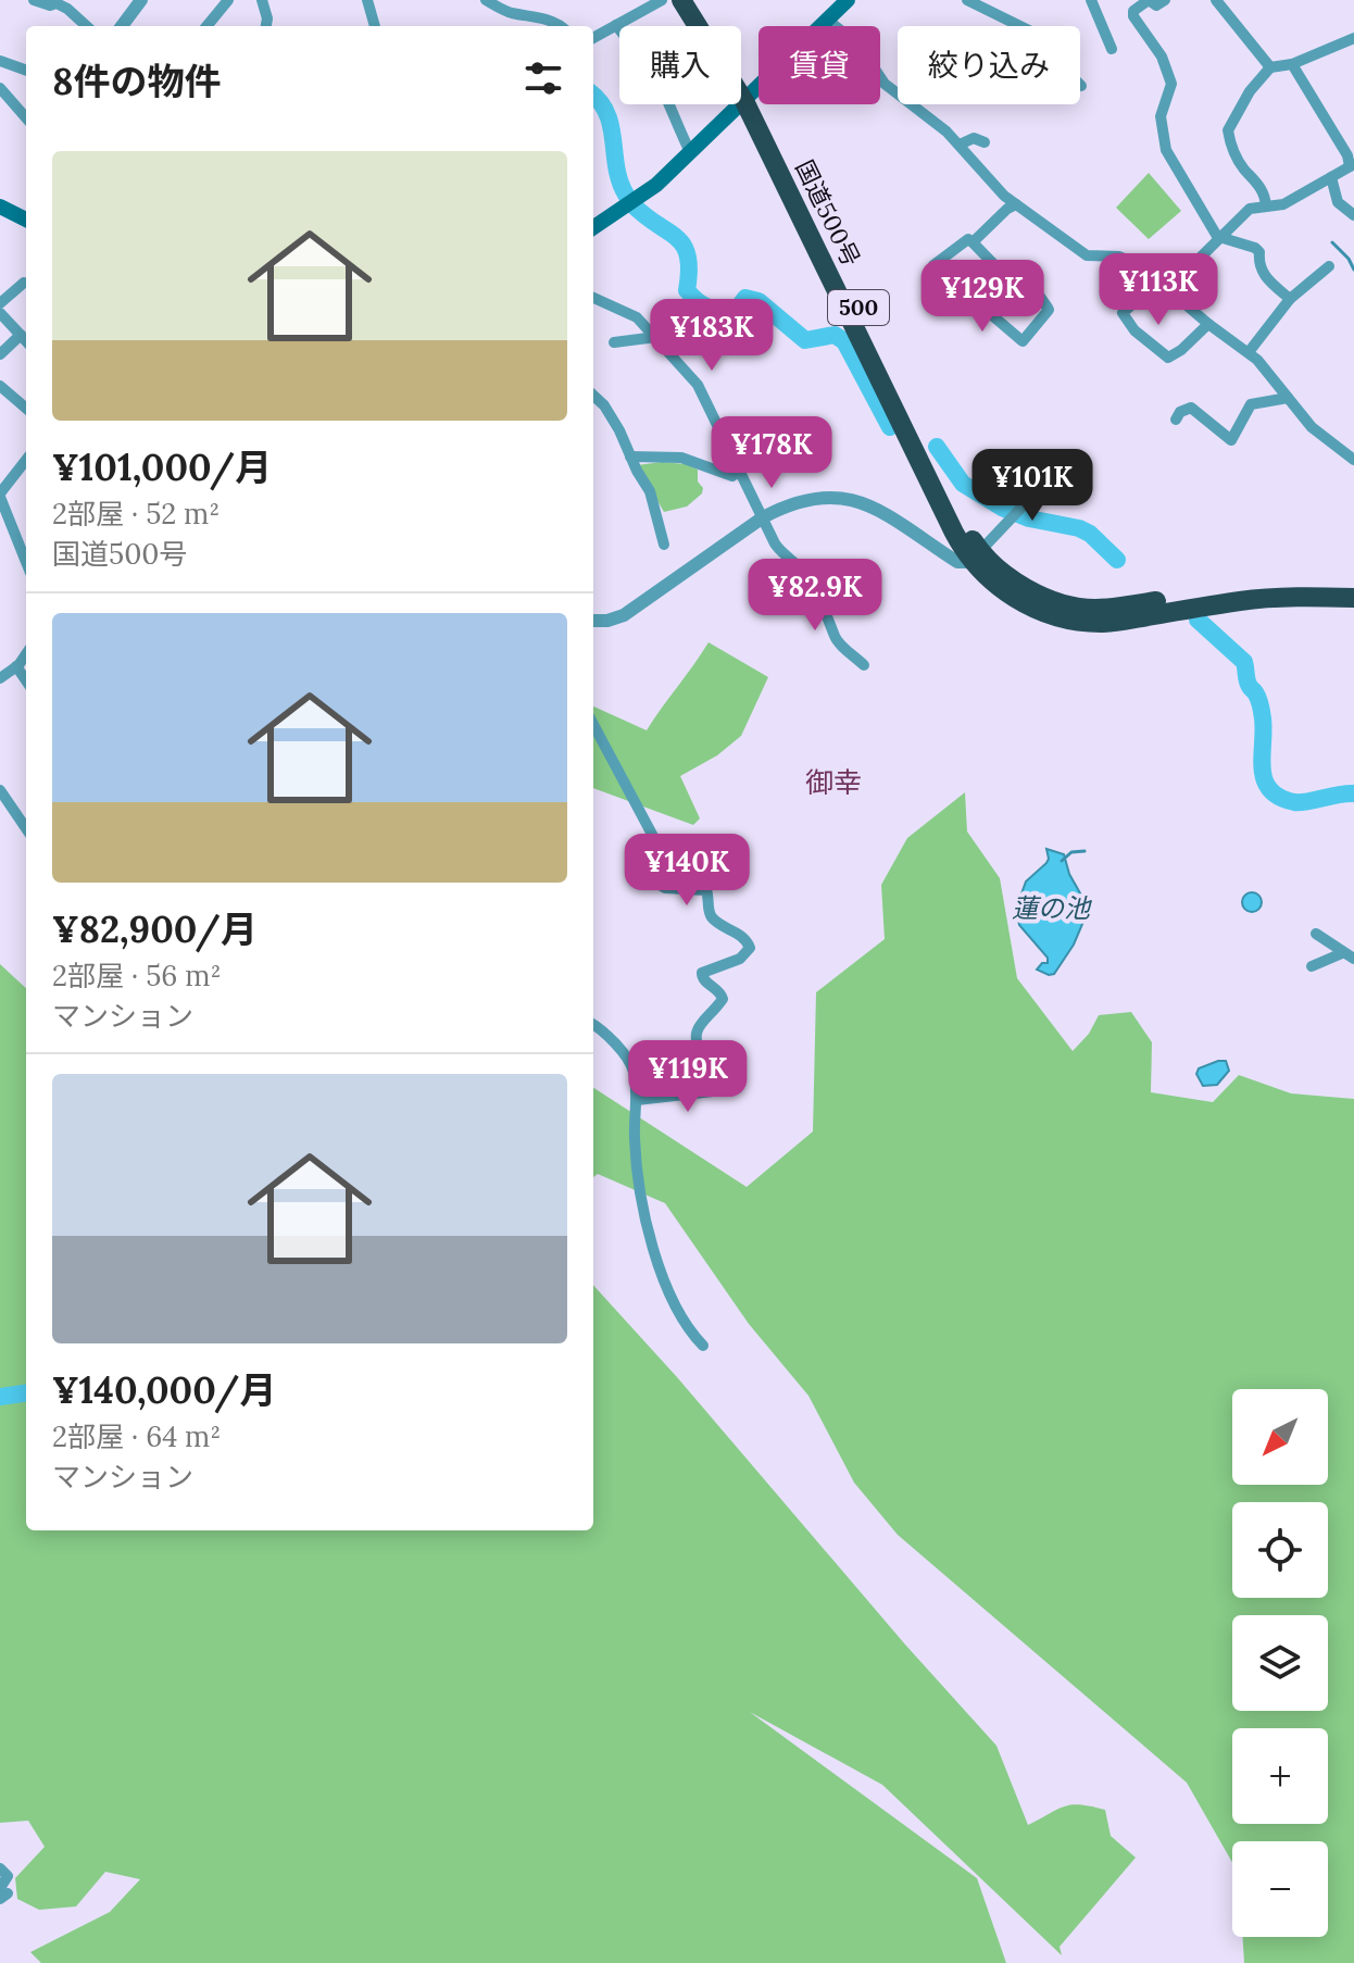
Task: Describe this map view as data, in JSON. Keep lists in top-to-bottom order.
{
  "streets": {
    "highway": ["国道500号", "500"]
  },
  "districts": ["御幸"],
  "water": ["蓮の池"],
  "north": "bottom left",
  "page": {
    "chip": ["購入", "賃貸", "絞り込み"],
    "heading": "8件の物件",
    "list": [
      {
        "name": "¥101,000/月",
        "note": "2部屋 · 52 m² · 国道500号"
      },
      {
        "name": "¥82,900/月",
        "note": "2部屋 · 56 m² · マンション"
      },
      {
        "name": "¥140,000/月",
        "note": "2部屋 · 64 m² · マンション"
      }
    ],
    "price": [
      "¥113K",
      "¥129K",
      "¥183K",
      "¥178K",
      "¥101K",
      "¥82.9K",
      "¥140K",
      "¥119K"
    ],
    "map_buttons": ["+", "−"]
  }
}
